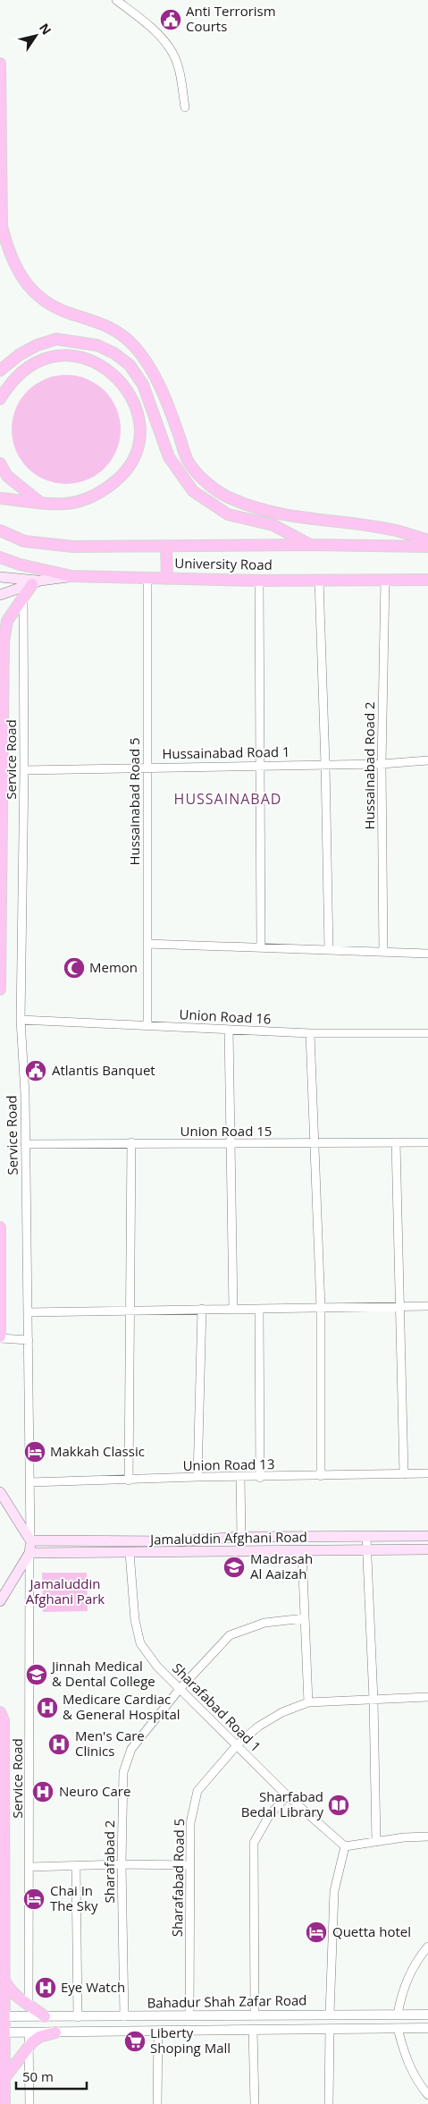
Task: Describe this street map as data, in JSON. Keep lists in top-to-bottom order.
{
  "streets": {
    "main road": ["University Road", "Jamaluddin Afghani Road"],
    "street": [
      "Hussainabad Road 1",
      "Service Road",
      "Hussainabad Road 2",
      "Hussainabad Road 5",
      "Union Road 16",
      "Union Road 15",
      "Union Road 13",
      "Sharafabad Road 1",
      "Sharafabad 2",
      "Sharafabad Road 5",
      "Bahadur Shah Zafar Road"
    ]
  },
  "crossings": [
    ["University Road", "Hussainabad Road 2"],
    ["University Road", "Hussainabad Road 5"],
    ["Hussainabad Road 1", "Service Road"],
    ["Hussainabad Road 1", "Hussainabad Road 2"],
    ["Hussainabad Road 1", "Hussainabad Road 5"],
    ["Service Road", "Union Road 16"],
    ["Service Road", "Union Road 15"],
    ["Service Road", "Union Road 13"],
    ["Service Road", "Jamaluddin Afghani Road"],
    ["Hussainabad Road 5", "Union Road 16"],
    ["Jamaluddin Afghani Road", "Sharafabad Road 1"],
    ["Sharafabad Road 1", "Sharafabad 2"],
    ["Sharafabad Road 1", "Sharafabad Road 5"],
    ["Sharafabad 2", "Bahadur Shah Zafar Road"],
    ["Sharafabad Road 5", "Bahadur Shah Zafar Road"]
  ],
  "districts": ["HUSSAINABAD"],
  "parks": ["Jamaluddin Afghani Park"],
  "places": {
    "public building": ["Anti Terrorism Courts", "Atlantis Banquet"],
    "mosque": ["Memon"],
    "hotel": ["Makkah Classic", "Chai In The Sky", "Quetta hotel"],
    "school or university": ["Madrasah Al Aaizah", "Jinnah Medical & Dental College"],
    "hospital": [
      "Medicare Cardiac & General Hospital",
      "Men's Care Clinics",
      "Neuro Care",
      "Eye Watch"
    ],
    "library": ["Sharfabad Bedal Library"],
    "supermarket": ["Liberty Shoping Mall"]
  },
  "scale_bar": "50 m",
  "north": "top right"
}
